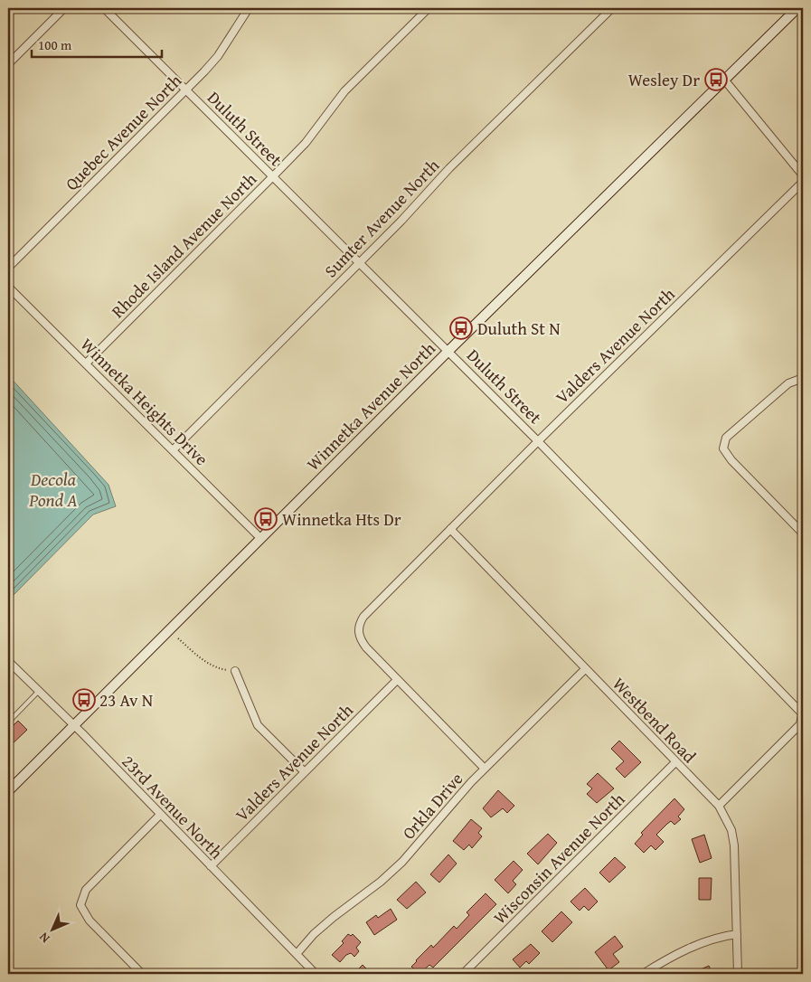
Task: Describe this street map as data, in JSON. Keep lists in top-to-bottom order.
{
  "streets": {
    "main road": ["Winnetka Avenue North"],
    "street": [
      "Duluth Street",
      "Quebec Avenue North",
      "Sumter Avenue North",
      "Rhode Island Avenue North",
      "Valders Avenue North",
      "Winnetka Heights Drive",
      "Westbend Road",
      "Orkla Drive",
      "23rd Avenue North",
      "Wisconsin Avenue North"
    ]
  },
  "crossings": [
    ["Duluth Street", "Quebec Avenue North"],
    ["Duluth Street", "Sumter Avenue North"],
    ["Duluth Street", "Rhode Island Avenue North"],
    ["Duluth Street", "Valders Avenue North"],
    ["Duluth Street", "Winnetka Avenue North"],
    ["Sumter Avenue North", "Winnetka Heights Drive"],
    ["Rhode Island Avenue North", "Winnetka Heights Drive"],
    ["Valders Avenue North", "Westbend Road"],
    ["Valders Avenue North", "23rd Avenue North"],
    ["Winnetka Heights Drive", "Winnetka Avenue North"],
    ["Winnetka Avenue North", "23rd Avenue North"],
    ["Westbend Road", "Orkla Drive"],
    ["Westbend Road", "Wisconsin Avenue North"],
    ["Orkla Drive", "23rd Avenue North"]
  ],
  "water": ["Decola Pond A"],
  "places": {
    "bus stop": [
      "Wesley Dr",
      "Duluth St N",
      "Winnetka Hts Dr",
      "23 Av N"
    ]
  },
  "scale_bar": "100 m",
  "north": "bottom left"
}
